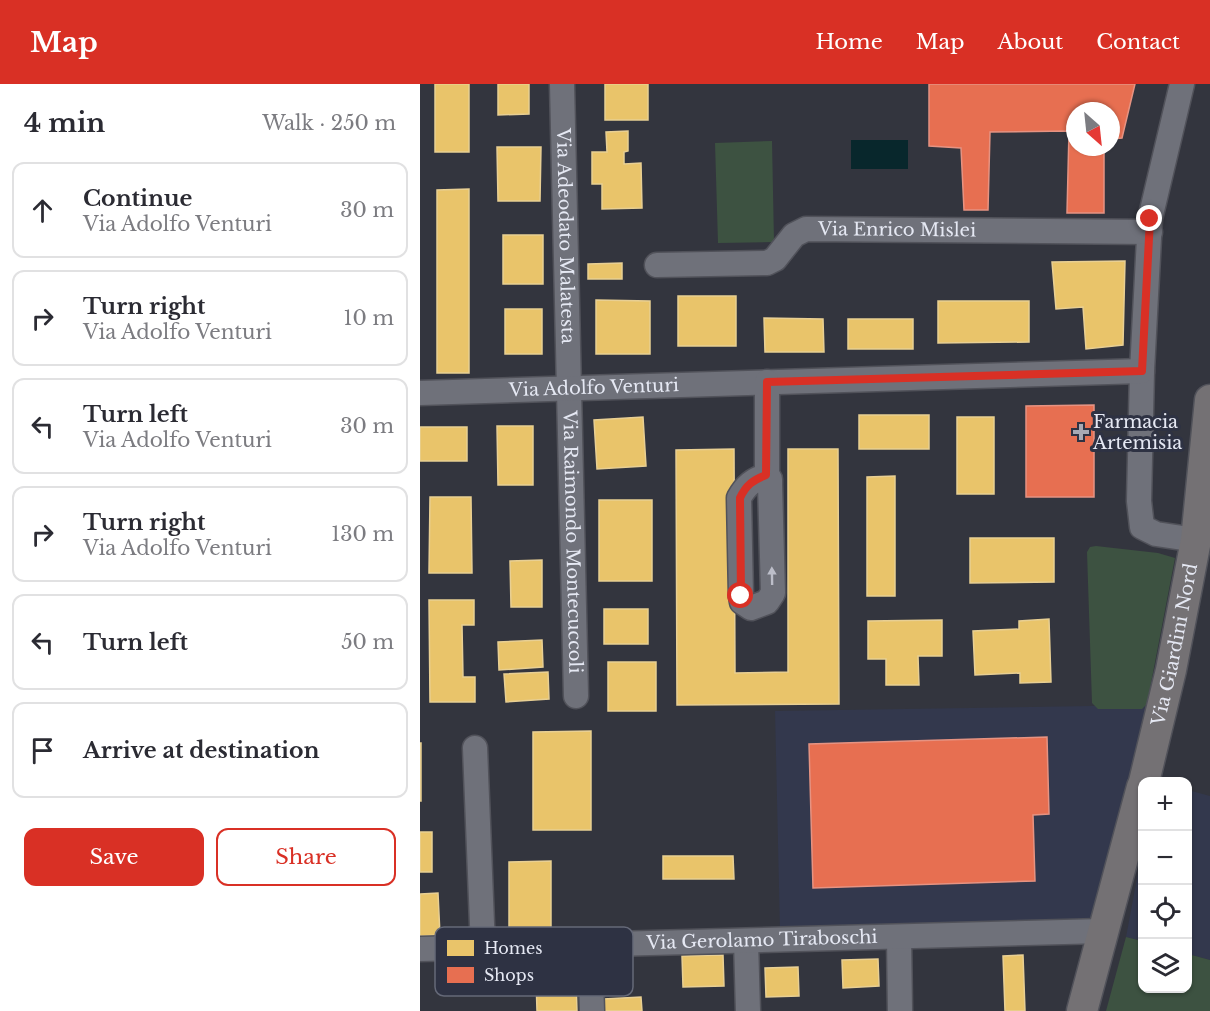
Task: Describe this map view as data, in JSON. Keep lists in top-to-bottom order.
{
  "streets": {
    "main road": ["Via Giardini Nord"],
    "street": [
      "Via Enrico Mislei",
      "Via Adeodato Malatesta",
      "Via Adolfo Venturi",
      "Via Raimondo Montecuccoli",
      "Via Gerolamo Tiraboschi"
    ]
  },
  "crossings": [
    ["Via Adeodato Malatesta", "Via Adolfo Venturi"],
    ["Via Adeodato Malatesta", "Via Raimondo Montecuccoli"],
    ["Via Adolfo Venturi", "Via Raimondo Montecuccoli"]
  ],
  "places": {
    "health": ["Farmacia Artemisia"]
  },
  "legend": ["Homes", "Shops"],
  "north": "bottom right",
  "page": {
    "header": "Map",
    "nav": [
      "Home",
      "Map",
      "About",
      "Contact"
    ],
    "heading": ["4 min", "Walk · 250 m"],
    "list": [
      ["Continue", "Via Adolfo Venturi", "30 m"],
      ["Turn right", "Via Adolfo Venturi", "10 m"],
      ["Turn left", "Via Adolfo Venturi", "30 m"],
      ["Turn right", "Via Adolfo Venturi", "130 m"],
      ["Turn left", "50 m"],
      "Arrive at destination"
    ],
    "map_buttons": ["+", "−"],
    "buttons": ["Save", "Share"]
  }
}
